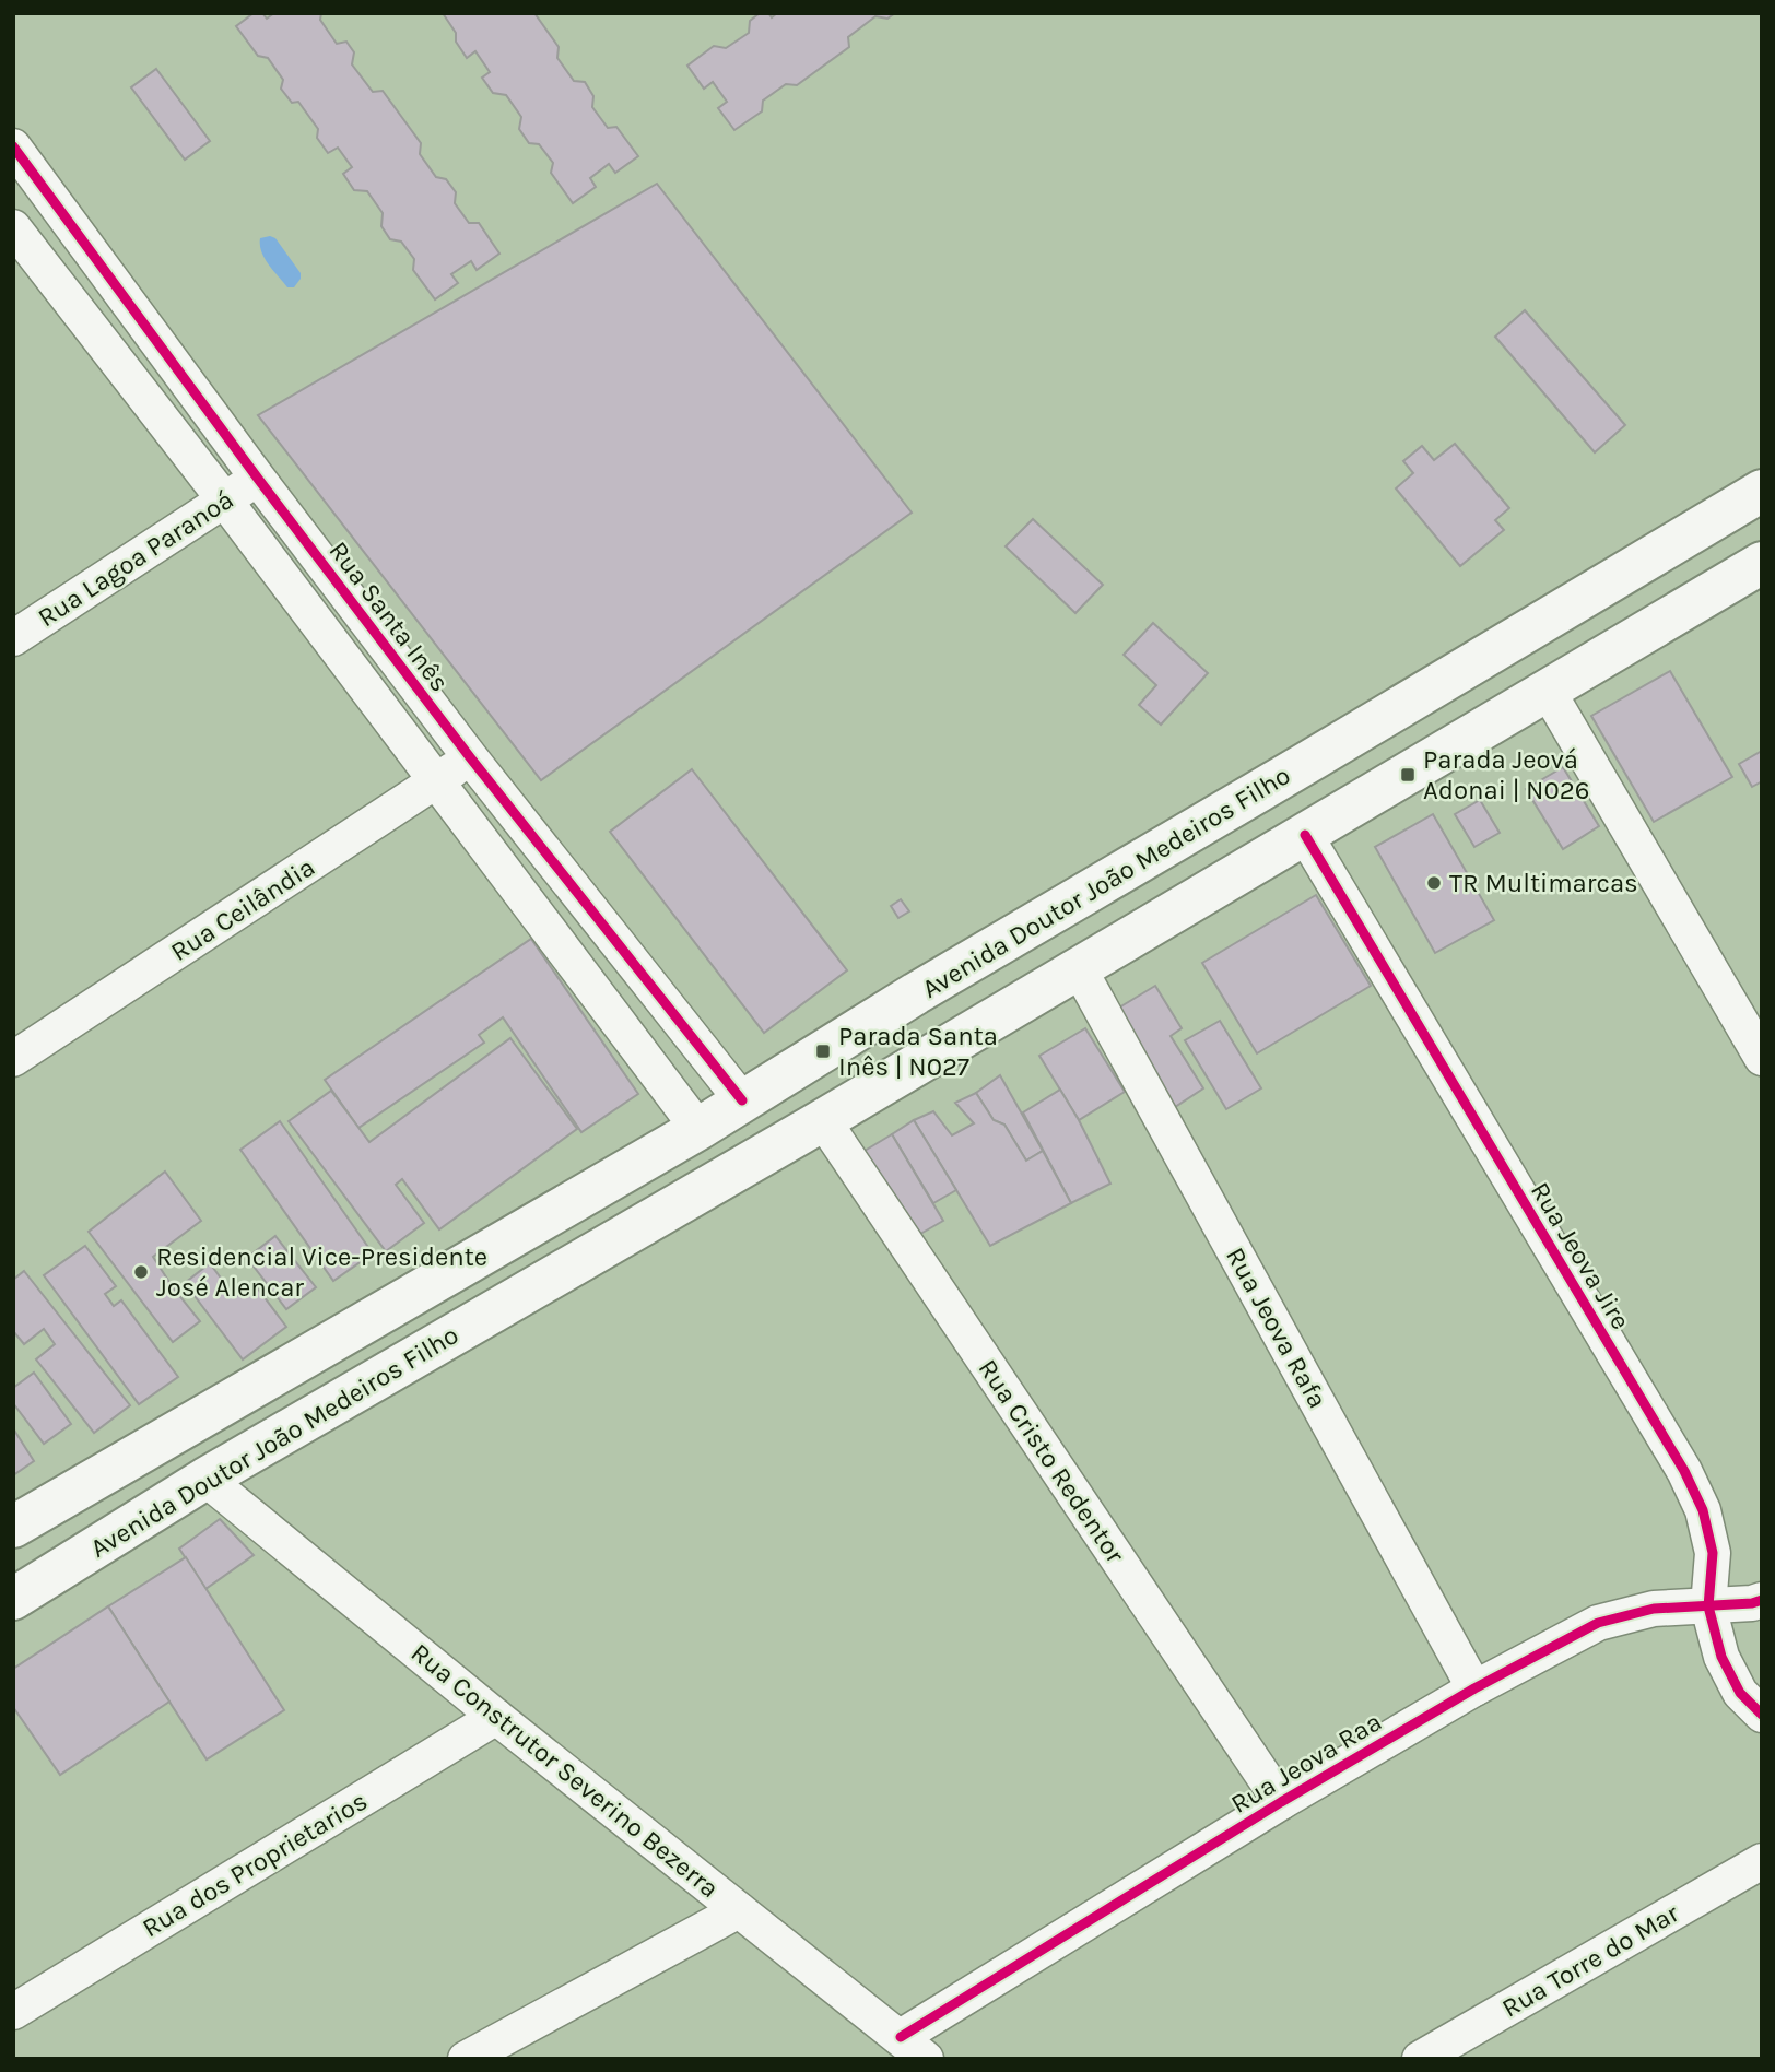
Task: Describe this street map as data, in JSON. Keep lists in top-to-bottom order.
{
  "streets": {
    "main road": ["Avenida Doutor João Medeiros Filho"],
    "street": [
      "Rua Lagoa Paranoá",
      "Rua Santa Inês",
      "Rua Ceilândia",
      "Rua Jeova Jire",
      "Rua Jeova Rafa",
      "Rua Cristo Redentor",
      "Rua Jeova Raa",
      "Rua Construtor Severino Bezerra",
      "Rua dos Proprietarios",
      "Rua Torre do Mar"
    ]
  },
  "crossings": [
    ["Rua Lagoa Paranoá", "Rua Santa Inês"],
    ["Rua Santa Inês", "Avenida Doutor João Medeiros Filho"],
    ["Rua Santa Inês", "Rua Ceilândia"],
    ["Avenida Doutor João Medeiros Filho", "Rua Jeova Jire"],
    ["Avenida Doutor João Medeiros Filho", "Rua Jeova Rafa"],
    ["Avenida Doutor João Medeiros Filho", "Rua Cristo Redentor"],
    ["Avenida Doutor João Medeiros Filho", "Rua Construtor Severino Bezerra"],
    ["Rua Jeova Jire", "Rua Jeova Raa"],
    ["Rua Jeova Rafa", "Rua Jeova Raa"],
    ["Rua Cristo Redentor", "Rua Jeova Raa"],
    ["Rua Jeova Raa", "Rua Construtor Severino Bezerra"],
    ["Rua Construtor Severino Bezerra", "Rua dos Proprietarios"]
  ],
  "places": {
    "transit": ["Parada Jeová Adonai | N026", "Parada Santa Inês | N027"],
    "other": ["TR Multimarcas", "Residencial Vice-Presidente José Alencar"]
  }
}
